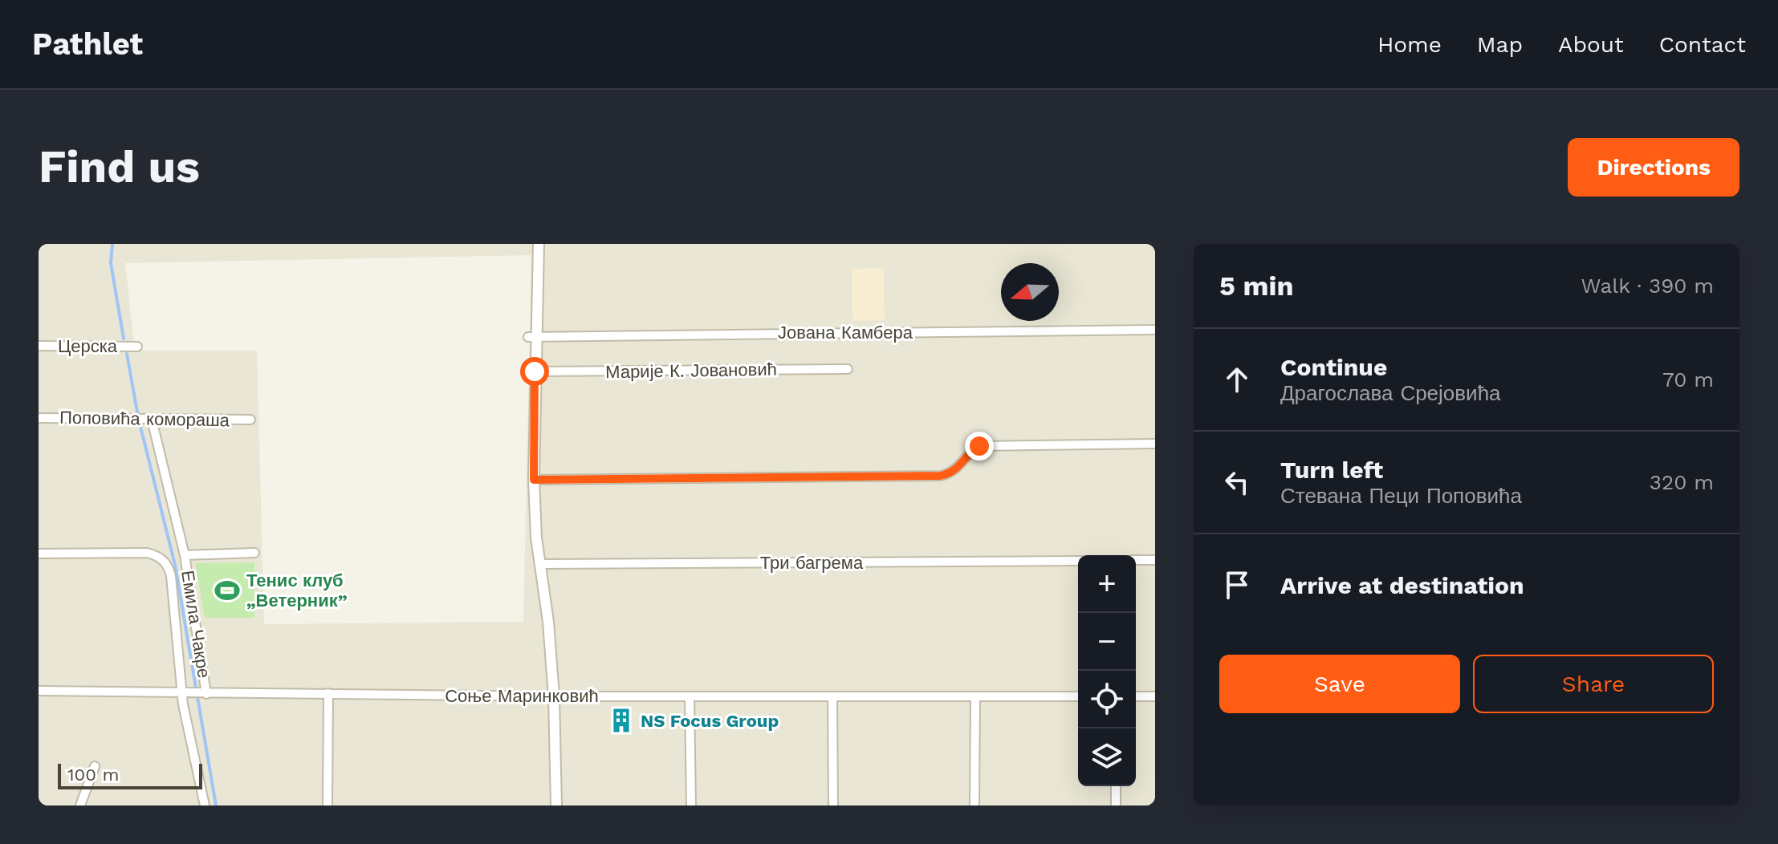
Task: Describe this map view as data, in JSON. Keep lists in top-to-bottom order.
{
  "streets": {
    "street": [
      "Јована Камбера",
      "Церска",
      "Марије К. Јовановић",
      "Поповића комораша",
      "Три багрема",
      "Емила Чакре",
      "Соње Маринковић"
    ]
  },
  "crossings": [
    ["Поповића комораша", "Емила Чакре"],
    ["Емила Чакре", "Соње Маринковић"]
  ],
  "places": {
    "sports": ["Тенис клуб „Ветерник”"],
    "building": ["NS Focus Group"]
  },
  "scale_bar": "100 m",
  "north": "left",
  "page": {
    "header": "Pathlet",
    "nav": [
      "Home",
      "Map",
      "About",
      "Contact"
    ],
    "buttons": [
      "Directions",
      ["Save", "Share"]
    ],
    "title": "Find us",
    "heading": ["5 min", "Walk · 390 m"],
    "list": [
      ["Continue", "Драгослава Срејовића", "70 m"],
      ["Turn left", "Стевана Пеци Поповића", "320 m"],
      "Arrive at destination"
    ],
    "map_buttons": ["+", "−"],
    "scale": "100 m"
  }
}
